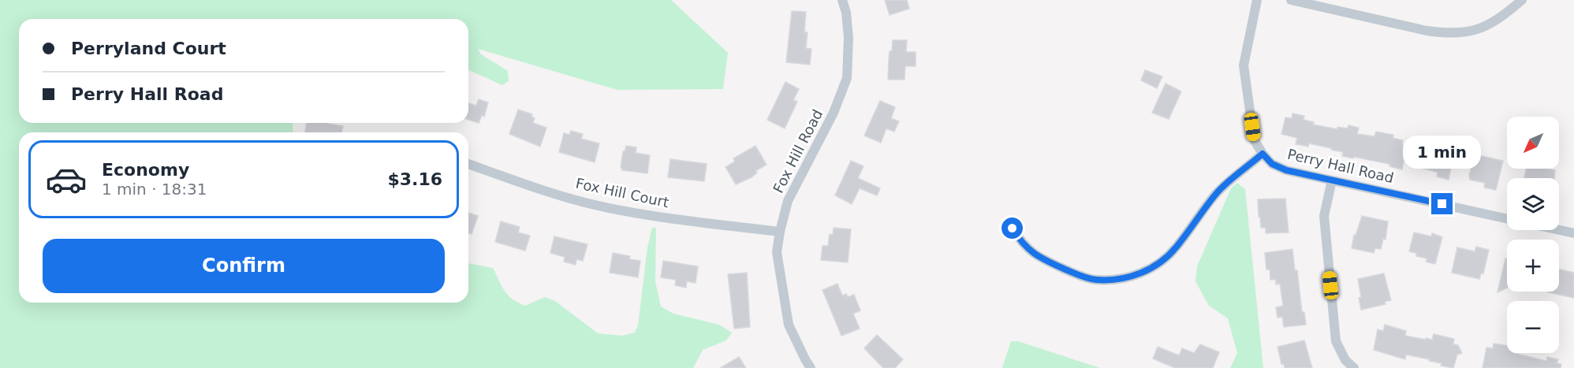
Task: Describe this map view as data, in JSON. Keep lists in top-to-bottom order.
{
  "streets": {
    "street": ["Fox Hill Road", "Perry Hall Road", "Fox Hill Court"]
  },
  "crossings": [
    ["Fox Hill Road", "Fox Hill Court"]
  ],
  "north": "bottom left",
  "page": {
    "banner": ["Perryland Court", "Perry Hall Road"],
    "map_buttons": ["+", "−"],
    "bubble": "1 min",
    "list": [
      {
        "name": "Economy",
        "note": "1 min · 18:31",
        "value": "$3.16"
      }
    ],
    "buttons": "Confirm"
  }
}
